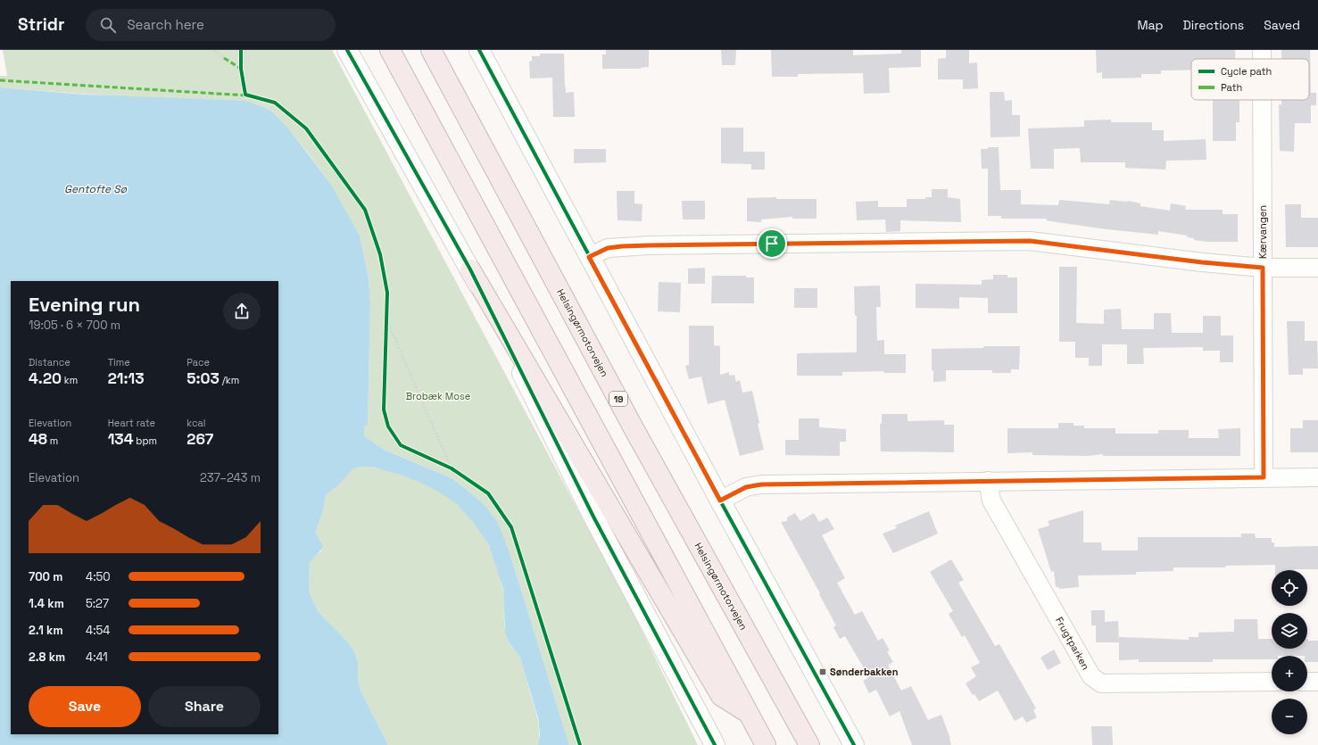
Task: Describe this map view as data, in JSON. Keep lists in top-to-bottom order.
{
  "streets": {
    "highway": ["Helsingørmotorvejen", "19"],
    "street": ["Kærvangen", "Frugtparken"]
  },
  "water": ["Gentofte Sø"],
  "parks": ["Brobæk Mose"],
  "places": {
    "transit": ["Sønderbakken"]
  },
  "legend": ["Cycle path", "Path"],
  "page": {
    "header": "Stridr",
    "search": "Search here",
    "nav": ["Map", "Directions", "Saved"],
    "heading": ["Evening run", "19:05 · 6 × 700 m"],
    "stats": [
      ["Distance", "4.20 km"],
      ["Time", "21:13"],
      ["Pace", "5:03 /km"],
      ["Elevation", "48 m"],
      ["Heart rate", "134 bpm"],
      ["kcal", "267"]
    ],
    "chart": ["Elevation", "237–243 m"],
    "list": [
      {
        "name": "700 m",
        "note": "4:50"
      },
      {
        "name": "1.4 km",
        "note": "5:27"
      },
      {
        "name": "2.1 km",
        "note": "4:54"
      },
      {
        "name": "2.8 km",
        "note": "4:41"
      }
    ],
    "map_buttons": ["+", "−"],
    "buttons": ["Save", "Share"]
  }
}
